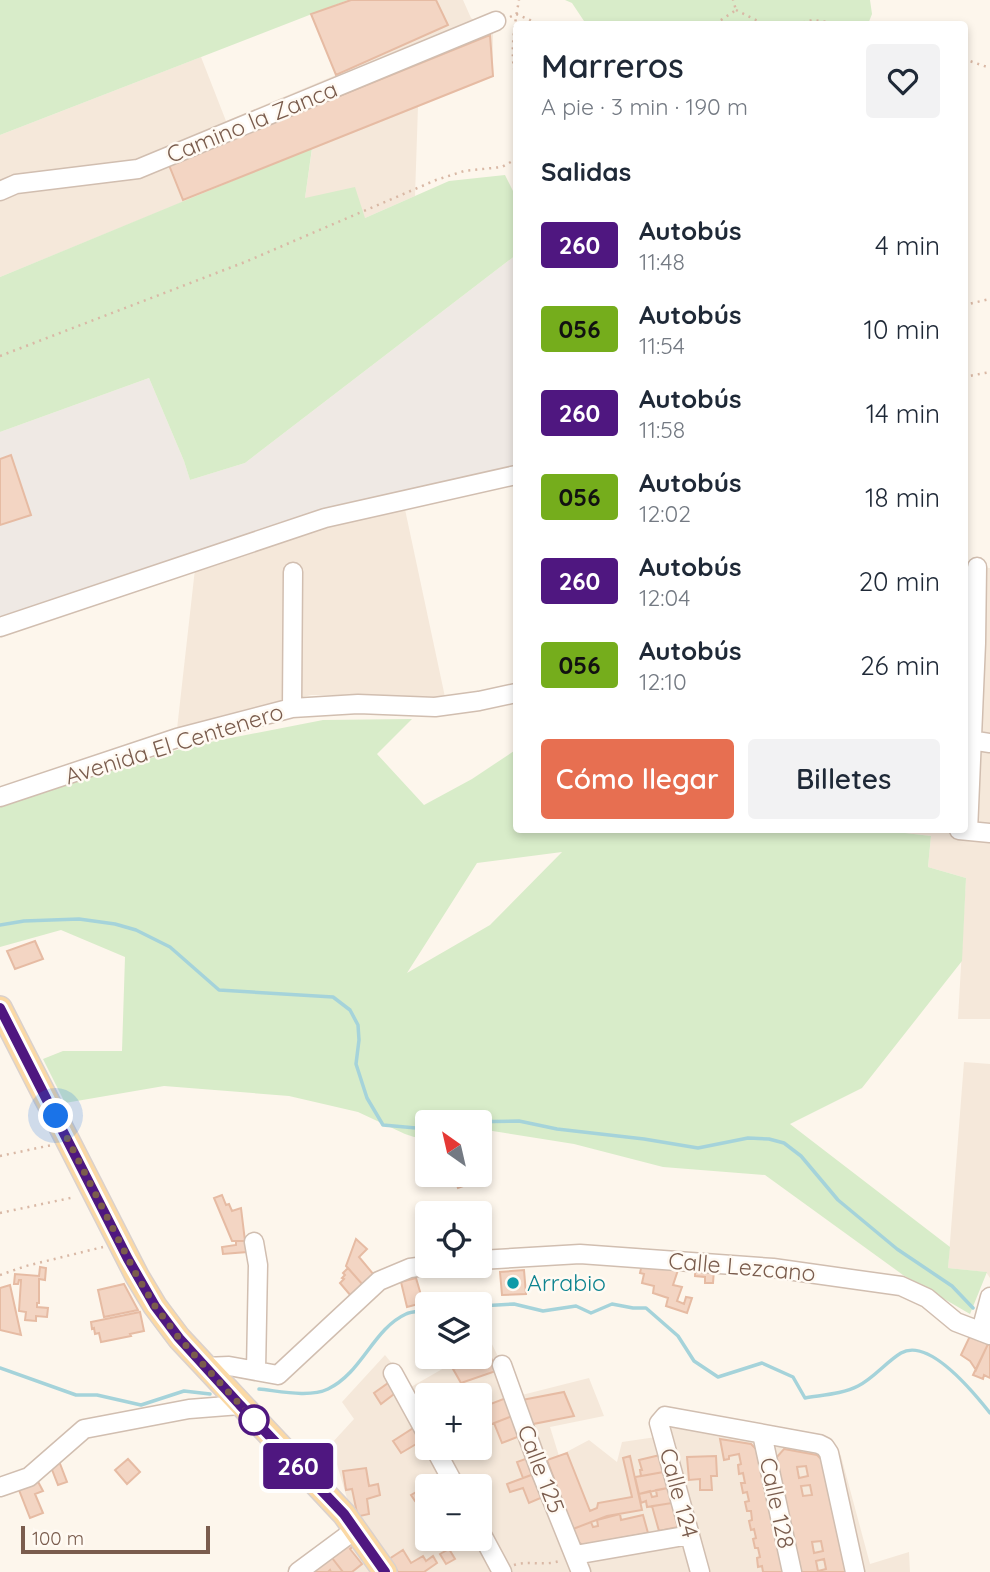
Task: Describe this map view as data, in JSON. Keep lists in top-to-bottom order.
{
  "streets": {
    "street": [
      "Camino la Zanca",
      "Avenida El Centenero",
      "Calle Lezcano",
      "Calle 125",
      "Calle 124",
      "Calle 128"
    ]
  },
  "crossings": [
    ["Calle 124", "Calle 128"]
  ],
  "places": ["Arrabio"],
  "lines": ["bus line 260"],
  "scale_bar": "100 m",
  "north": "top left",
  "page": {
    "on_map": "260",
    "heading": [
      ["Marreros", "A pie · 3 min · 190 m"],
      "Salidas"
    ],
    "list": [
      {
        "mark": "260",
        "name": "Autobús",
        "note": "11:48",
        "value": "4 min"
      },
      {
        "mark": "056",
        "name": "Autobús",
        "note": "11:54",
        "value": "10 min"
      },
      {
        "mark": "260",
        "name": "Autobús",
        "note": "11:58",
        "value": "14 min"
      },
      {
        "mark": "056",
        "name": "Autobús",
        "note": "12:02",
        "value": "18 min"
      },
      {
        "mark": "260",
        "name": "Autobús",
        "note": "12:04",
        "value": "20 min"
      },
      {
        "mark": "056",
        "name": "Autobús",
        "note": "12:10",
        "value": "26 min"
      }
    ],
    "buttons": ["Cómo llegar", "Billetes"],
    "map_buttons": ["+", "−"],
    "scale": "100 m"
  }
}
